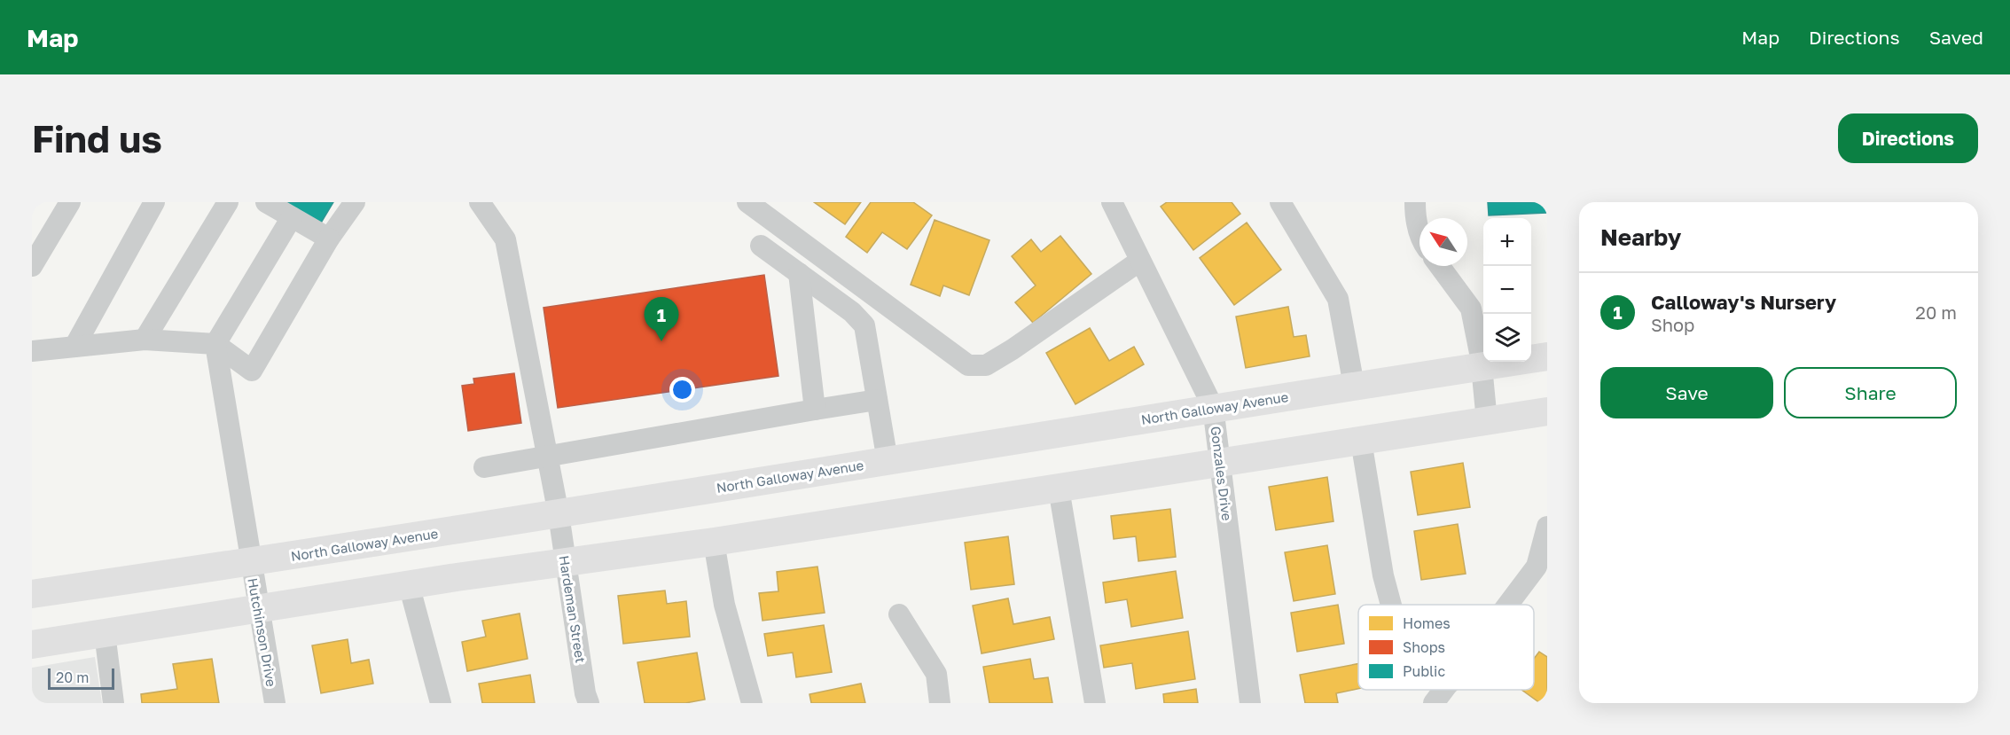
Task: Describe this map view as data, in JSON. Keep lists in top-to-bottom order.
{
  "streets": {
    "main road": ["North Galloway Avenue"],
    "street": ["Gonzales Drive", "Hardeman Street", "Hutchinson Drive"]
  },
  "crossings": [
    ["North Galloway Avenue", "Gonzales Drive"],
    ["North Galloway Avenue", "Hardeman Street"],
    ["North Galloway Avenue", "Hutchinson Drive"]
  ],
  "legend": ["Homes", "Shops", "Public"],
  "scale_bar": "20 m",
  "north": "top left",
  "page": {
    "header": "Map",
    "nav": ["Map", "Directions", "Saved"],
    "buttons": [
      "Directions",
      ["Save", "Share"]
    ],
    "title": "Find us",
    "heading": "Nearby",
    "map_buttons": ["+", "−"],
    "list": [
      {
        "mark": "1",
        "name": "Calloway's Nursery",
        "note": "Shop",
        "value": "20 m"
      }
    ],
    "pins": "1",
    "scale": "20 m"
  }
}
